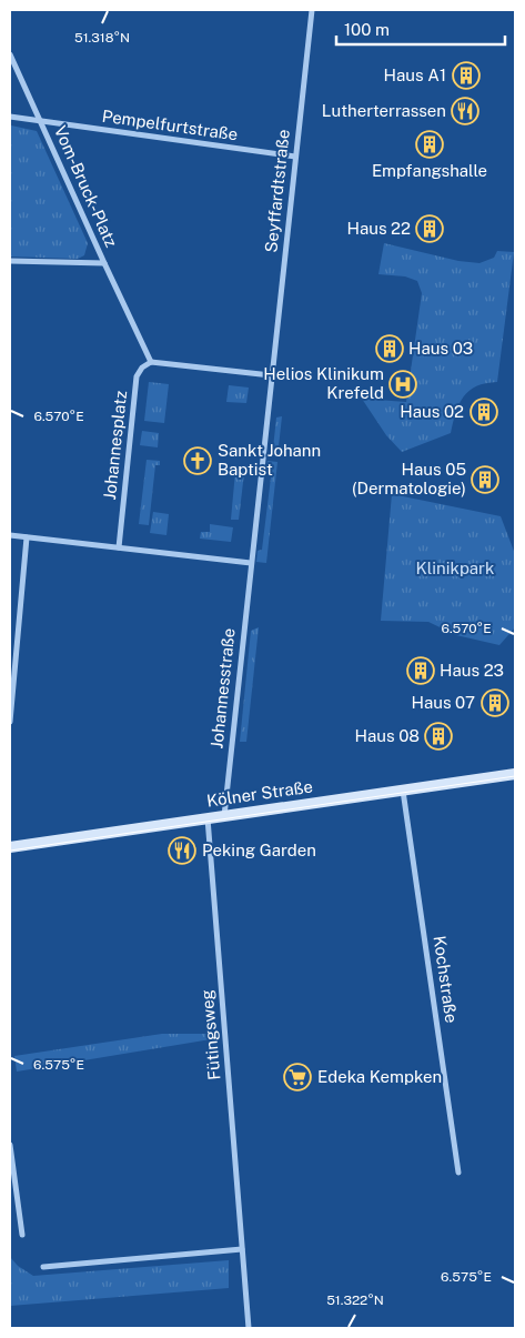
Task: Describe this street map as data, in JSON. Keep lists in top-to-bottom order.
{
  "streets": {
    "main road": ["Kölner Straße"],
    "street": [
      "Pempelfurtstraße",
      "Vom-Bruck-Platz",
      "Seyffardtstraße",
      "Johannesplatz",
      "Johannesstraße",
      "Kochstraße",
      "Fütingsweg"
    ]
  },
  "crossings": [
    ["Pempelfurtstraße", "Vom-Bruck-Platz"],
    ["Pempelfurtstraße", "Seyffardtstraße"],
    ["Vom-Bruck-Platz", "Johannesplatz"],
    ["Johannesstraße", "Kölner Straße"],
    ["Kölner Straße", "Kochstraße"],
    ["Kölner Straße", "Fütingsweg"]
  ],
  "parks": ["Klinikpark"],
  "places": {
    "building": [
      "Haus A1",
      "Empfangshalle",
      "Haus 22",
      "Haus 03",
      "Haus 02",
      "Haus 05 (Dermatologie)",
      "Haus 23",
      "Haus 07",
      "Haus 08"
    ],
    "restaurant": ["Lutherterrassen", "Peking Garden"],
    "hospital": ["Helios Klinikum Krefeld"],
    "church": ["Sankt Johann Baptist"],
    "supermarket": ["Edeka Kempken"]
  },
  "scale_bar": "100 m",
  "coordinates": [
    "51.318°N",
    "6.570°E",
    "6.575°E",
    "51.322°N"
  ]
}
